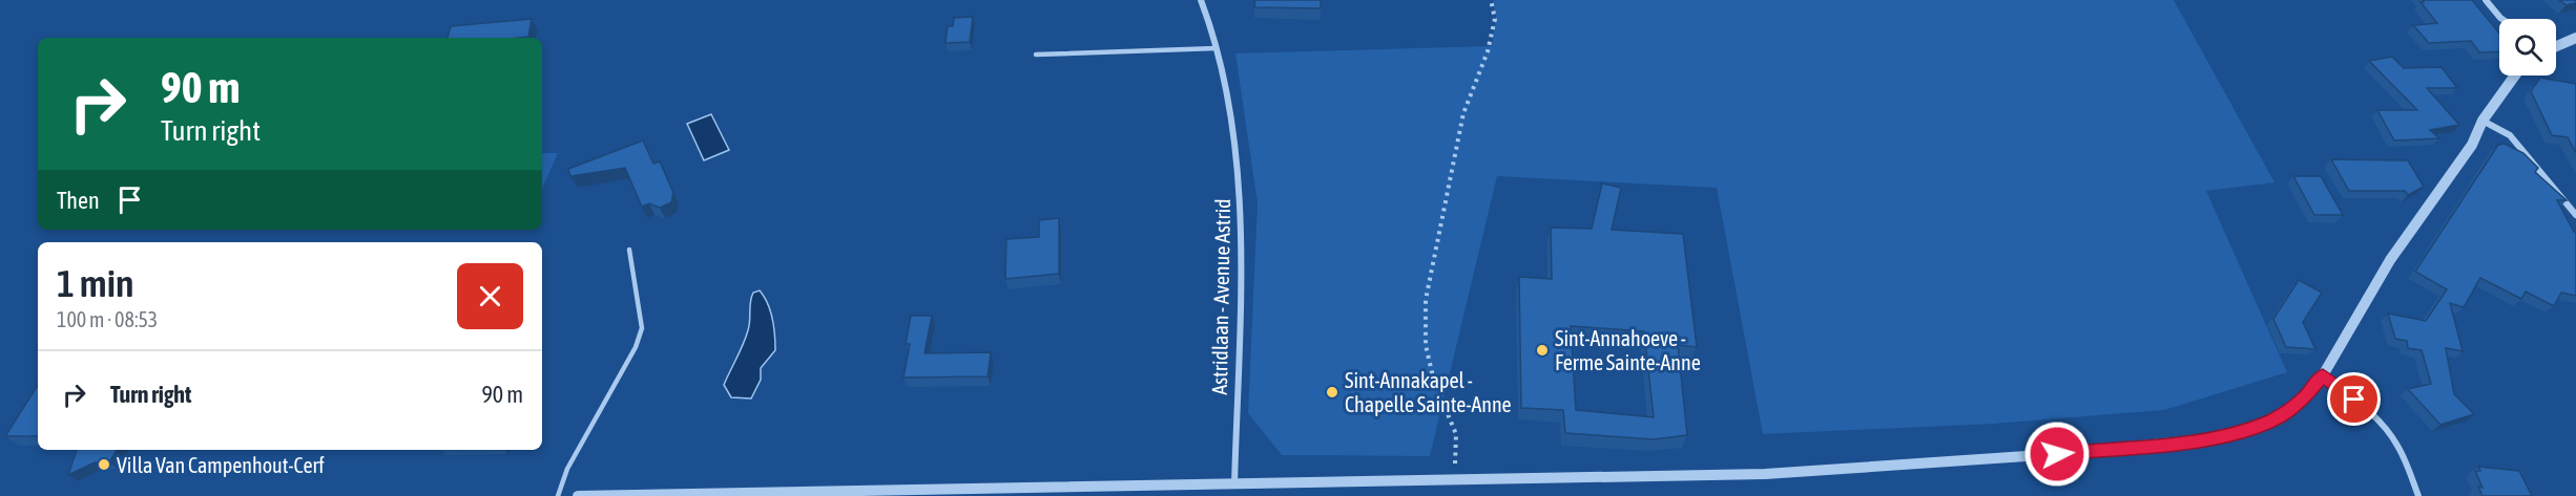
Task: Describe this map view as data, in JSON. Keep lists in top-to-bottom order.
{
  "streets": {
    "street": ["Astridlaan - Avenue Astrid"]
  },
  "places": ["Sint-Annahoeve - Ferme Sainte-Anne", "Sint-Annakapel - Chapelle Sainte-Anne", "Villa Van Campenhout-Cerf"],
  "page": {
    "turn": ["90 m", "Turn right"],
    "then": "Then",
    "heading": ["1 min", "100 m · 08:53"],
    "list": [
      {
        "name": "Turn right",
        "value": "90 m"
      }
    ]
  }
}
